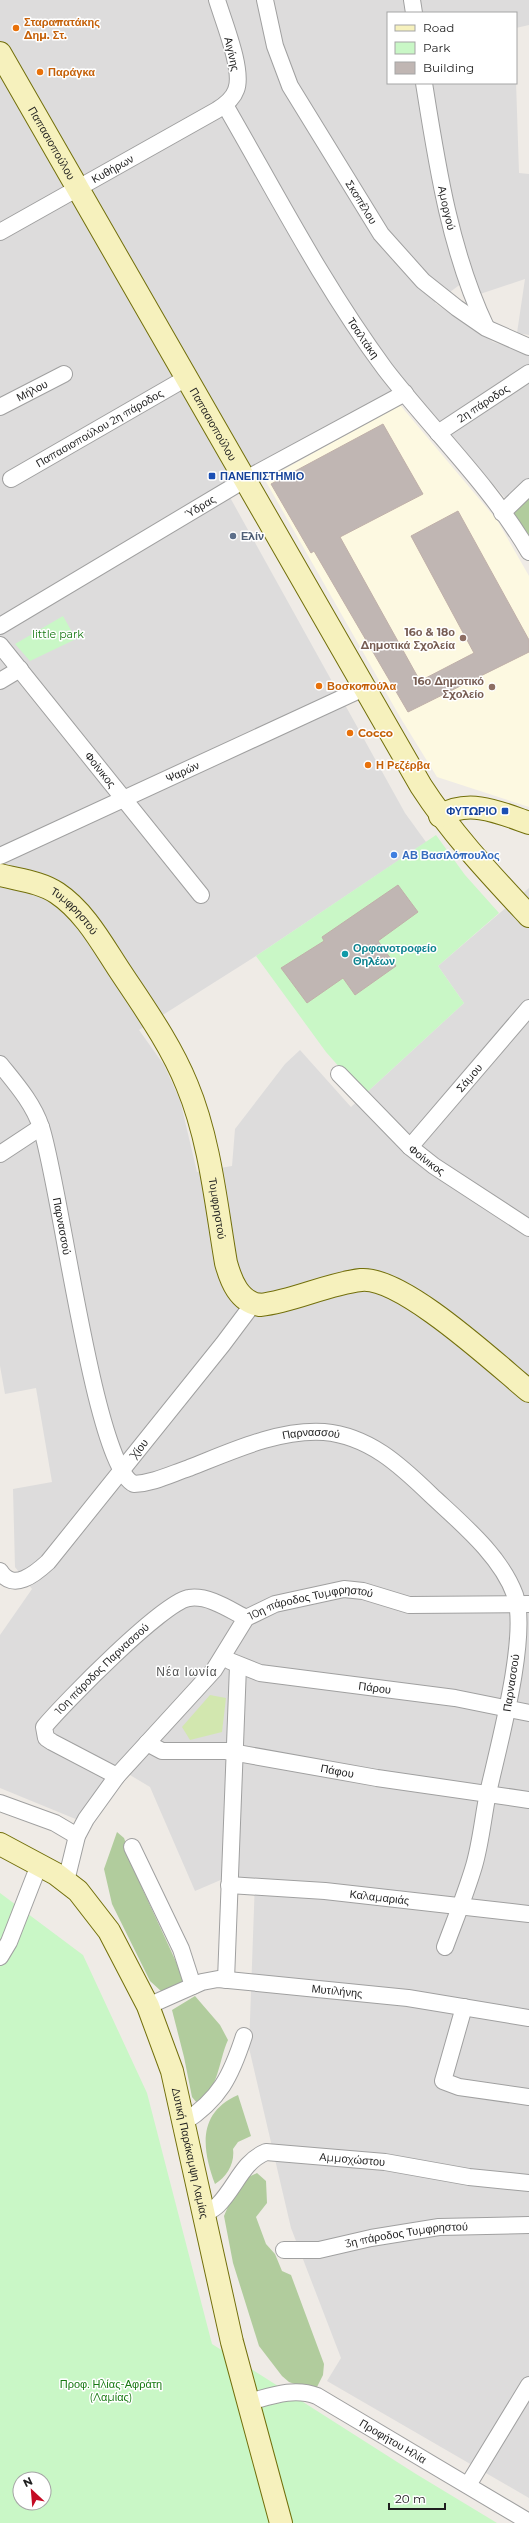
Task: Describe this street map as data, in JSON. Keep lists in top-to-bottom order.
{
  "streets": {
    "main road": ["Παπασιοπούλου", "Τυμφρηστού", "Δυτική Παράκαμψη Λαμίας"],
    "street": [
      "Αιγίνης",
      "Κυθήρων",
      "Σκοπέλου",
      "Αμοργού",
      "Τσαλτάκη",
      "Μήλου",
      "2η πάροδος",
      "Παπασιοπούλου 2η πάροδος",
      "Ύδρας",
      "Φοίνικος",
      "Ψαρών",
      "Σάμου",
      "Παρνασσού",
      "Χίου",
      "10η πάροδος Τυμφρηστού",
      "10η πάροδος Παρνασσού",
      "Πάρου",
      "Πάφου",
      "Καλαμαριάς",
      "Μυτιλήνης",
      "Αμμοχώστου",
      "3η πάροδος Τυμφρηστού",
      "Προφήτου Ηλία"
    ]
  },
  "crossings": [
    ["Αιγίνης", "Κυθήρων"],
    ["Αιγίνης", "Τσαλτάκη"],
    ["Παπασιοπούλου", "Κυθήρων"],
    ["Παπασιοπούλου", "Παπασιοπούλου 2η πάροδος"],
    ["Παπασιοπούλου", "Ύδρας"],
    ["Παπασιοπούλου", "Ψαρών"],
    ["Κυθήρων", "Τσαλτάκη"],
    ["Σκοπέλου", "Αμοργού"],
    ["Τσαλτάκη", "2η πάροδος"],
    ["Τσαλτάκη", "Ύδρας"],
    ["Φοίνικος", "Ψαρών"],
    ["Φοίνικος", "Σάμου"],
    ["Τυμφρηστού", "Χίου"],
    ["Παρνασσού", "Χίου"],
    ["Παρνασσού", "10η πάροδος Τυμφρηστού"],
    ["Παρνασσού", "Πάρου"],
    ["Παρνασσού", "Πάφου"],
    ["Παρνασσού", "Καλαμαριάς"],
    ["10η πάροδος Τυμφρηστού", "10η πάροδος Παρνασσού"],
    ["10η πάροδος Τυμφρηστού", "Πάρου"],
    ["10η πάροδος Τυμφρηστού", "Πάφου"],
    ["10η πάροδος Τυμφρηστού", "Δυτική Παράκαμψη Λαμίας"],
    ["Μυτιλήνης", "Δυτική Παράκαμψη Λαμίας"],
    ["Δυτική Παράκαμψη Λαμίας", "Αμμοχώστου"],
    ["Δυτική Παράκαμψη Λαμίας", "Προφήτου Ηλία"]
  ],
  "districts": ["Νέα Ιωνία"],
  "parks": ["little park", "Προφ. Ηλίας-Αφράτη (Λαμίας)"],
  "places": {
    "other": [
      "Σταραπατάκης Δημ. Στ.",
      "Παράγκα",
      "Ελίν",
      "16ο & 18ο Δημοτικά Σχολεία",
      "Βοσκοπούλα",
      "16ο Δημοτικό Σχολείο",
      "Cocco",
      "Η Ρεζέρβα",
      "ΑΒ Βασιλόπουλος",
      "Ορφανοτροφείο Θηλέων"
    ],
    "transit": ["ΠΑΝΕΠΙΣΤΗΜΙΟ", "ΦΥΤΩΡΙΟ"]
  },
  "legend": ["Road", "Park", "Building"],
  "scale_bar": "20 m",
  "north": "top left"
}
